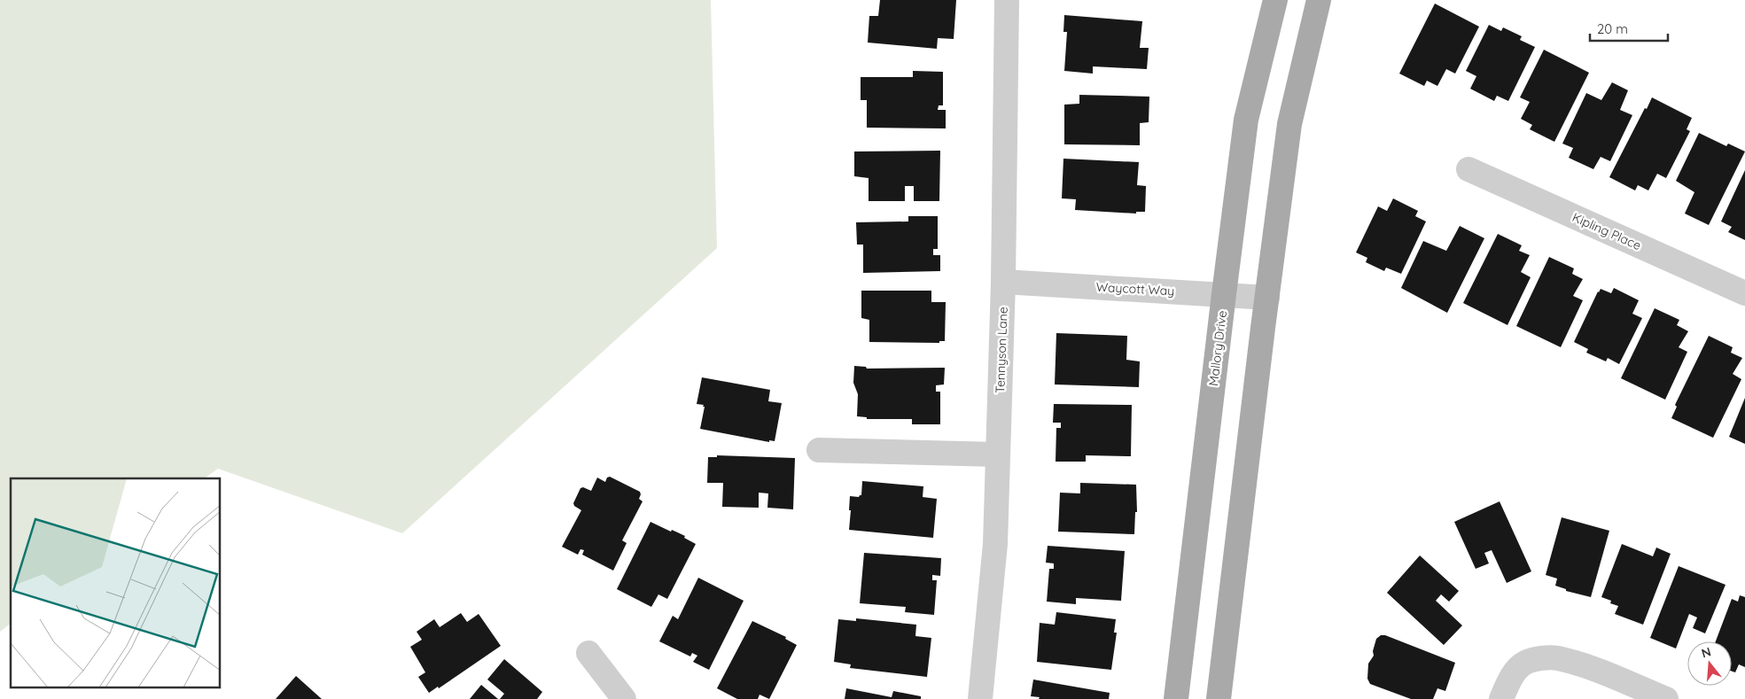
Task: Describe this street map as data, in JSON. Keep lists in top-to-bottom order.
{
  "streets": {
    "main road": ["Mallory Drive"],
    "street": ["Kipling Place", "Waycott Way", "Tennyson Lane"]
  },
  "crossings": [
    ["Waycott Way", "Mallory Drive"],
    ["Waycott Way", "Tennyson Lane"]
  ],
  "scale_bar": "20 m",
  "north": "top"
}
